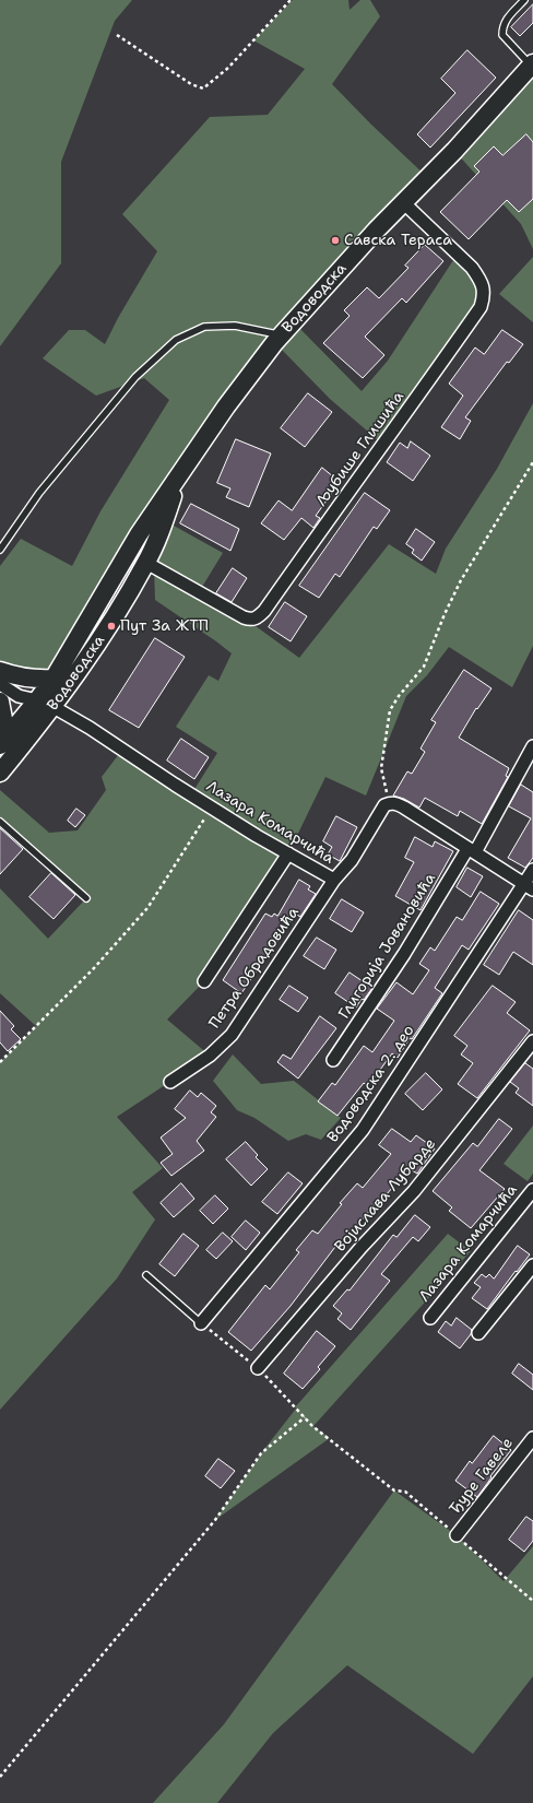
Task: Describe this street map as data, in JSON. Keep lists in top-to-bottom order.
{
  "streets": {
    "main road": ["Водоводска"],
    "street": [
      "Љубише Глишића",
      "Лазара Комарчића",
      "Глигорија Јовановића",
      "Петра Обрадовића",
      "Водоводска 2. део",
      "Војислава Лубарде",
      "Ђуре Гавеле"
    ]
  },
  "crossings": [
    ["Водоводска", "Љубише Глишића"],
    ["Водоводска", "Лазара Комарчића"],
    ["Лазара Комарчића", "Петра Обрадовића"]
  ],
  "places": ["Савска Тераса", "Пут За ЖТП"]
}
